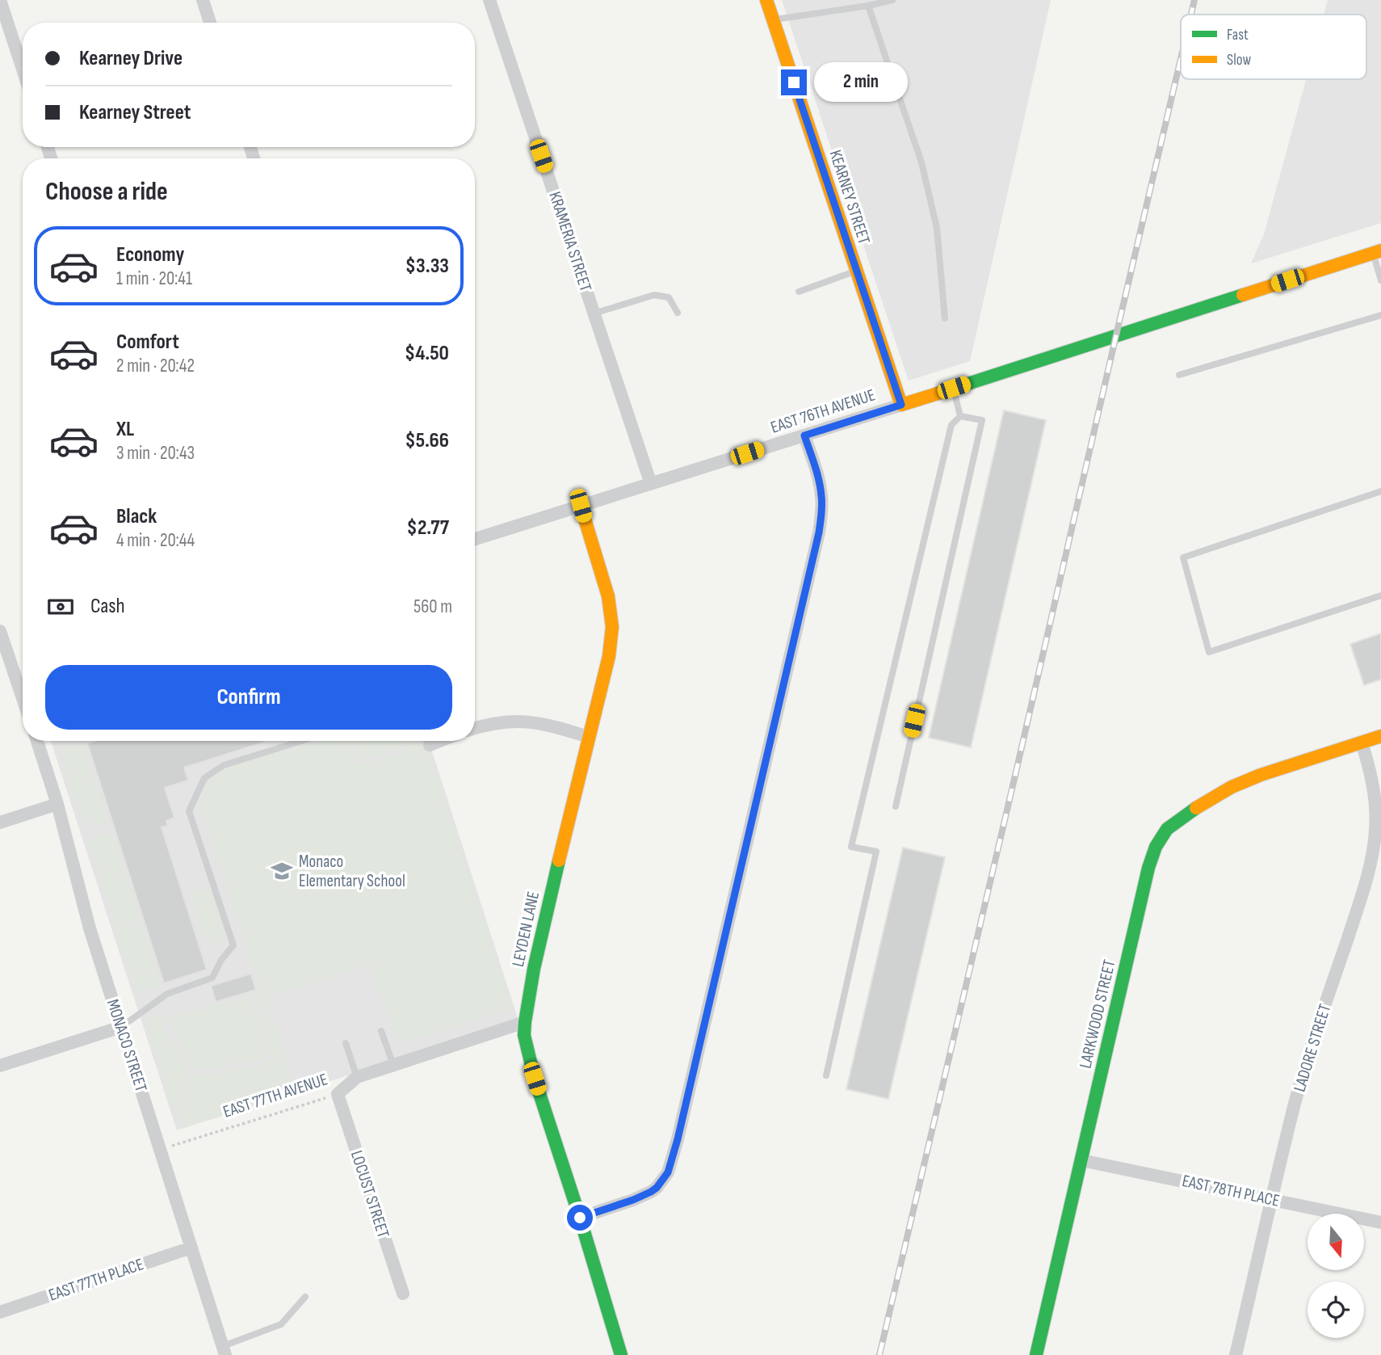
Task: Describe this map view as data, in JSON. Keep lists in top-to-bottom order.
{
  "streets": {
    "street": [
      "KEARNEY STREET",
      "KRAMERIA STREET",
      "EAST 76TH AVENUE",
      "LEYDEN LANE",
      "LARKWOOD STREET",
      "MONACO STREET",
      "LADORE STREET",
      "EAST 77TH AVENUE",
      "EAST 78TH PLACE",
      "LOCUST STREET",
      "EAST 77TH PLACE"
    ]
  },
  "crossings": [
    ["KEARNEY STREET", "EAST 76TH AVENUE"],
    ["KRAMERIA STREET", "EAST 76TH AVENUE"],
    ["EAST 76TH AVENUE", "LEYDEN LANE"],
    ["LEYDEN LANE", "EAST 77TH AVENUE"],
    ["LARKWOOD STREET", "LADORE STREET"],
    ["LARKWOOD STREET", "EAST 78TH PLACE"],
    ["MONACO STREET", "EAST 77TH AVENUE"],
    ["MONACO STREET", "EAST 77TH PLACE"],
    ["LADORE STREET", "EAST 78TH PLACE"],
    ["EAST 77TH AVENUE", "LOCUST STREET"]
  ],
  "places": {
    "school or university": ["Monaco Elementary School"]
  },
  "legend": ["Fast", "Slow"],
  "north": "bottom",
  "page": {
    "banner": ["Kearney Drive", "Kearney Street"],
    "bubble": "2 min",
    "heading": "Choose a ride",
    "list": [
      {
        "name": "Economy",
        "note": "1 min · 20:41",
        "value": "$3.33"
      },
      {
        "name": "Comfort",
        "note": "2 min · 20:42",
        "value": "$4.50"
      },
      {
        "name": "XL",
        "note": "3 min · 20:43",
        "value": "$5.66"
      },
      {
        "name": "Black",
        "note": "4 min · 20:44",
        "value": "$2.77"
      }
    ],
    "pay": ["Cash", "560 m"],
    "buttons": "Confirm"
  }
}
